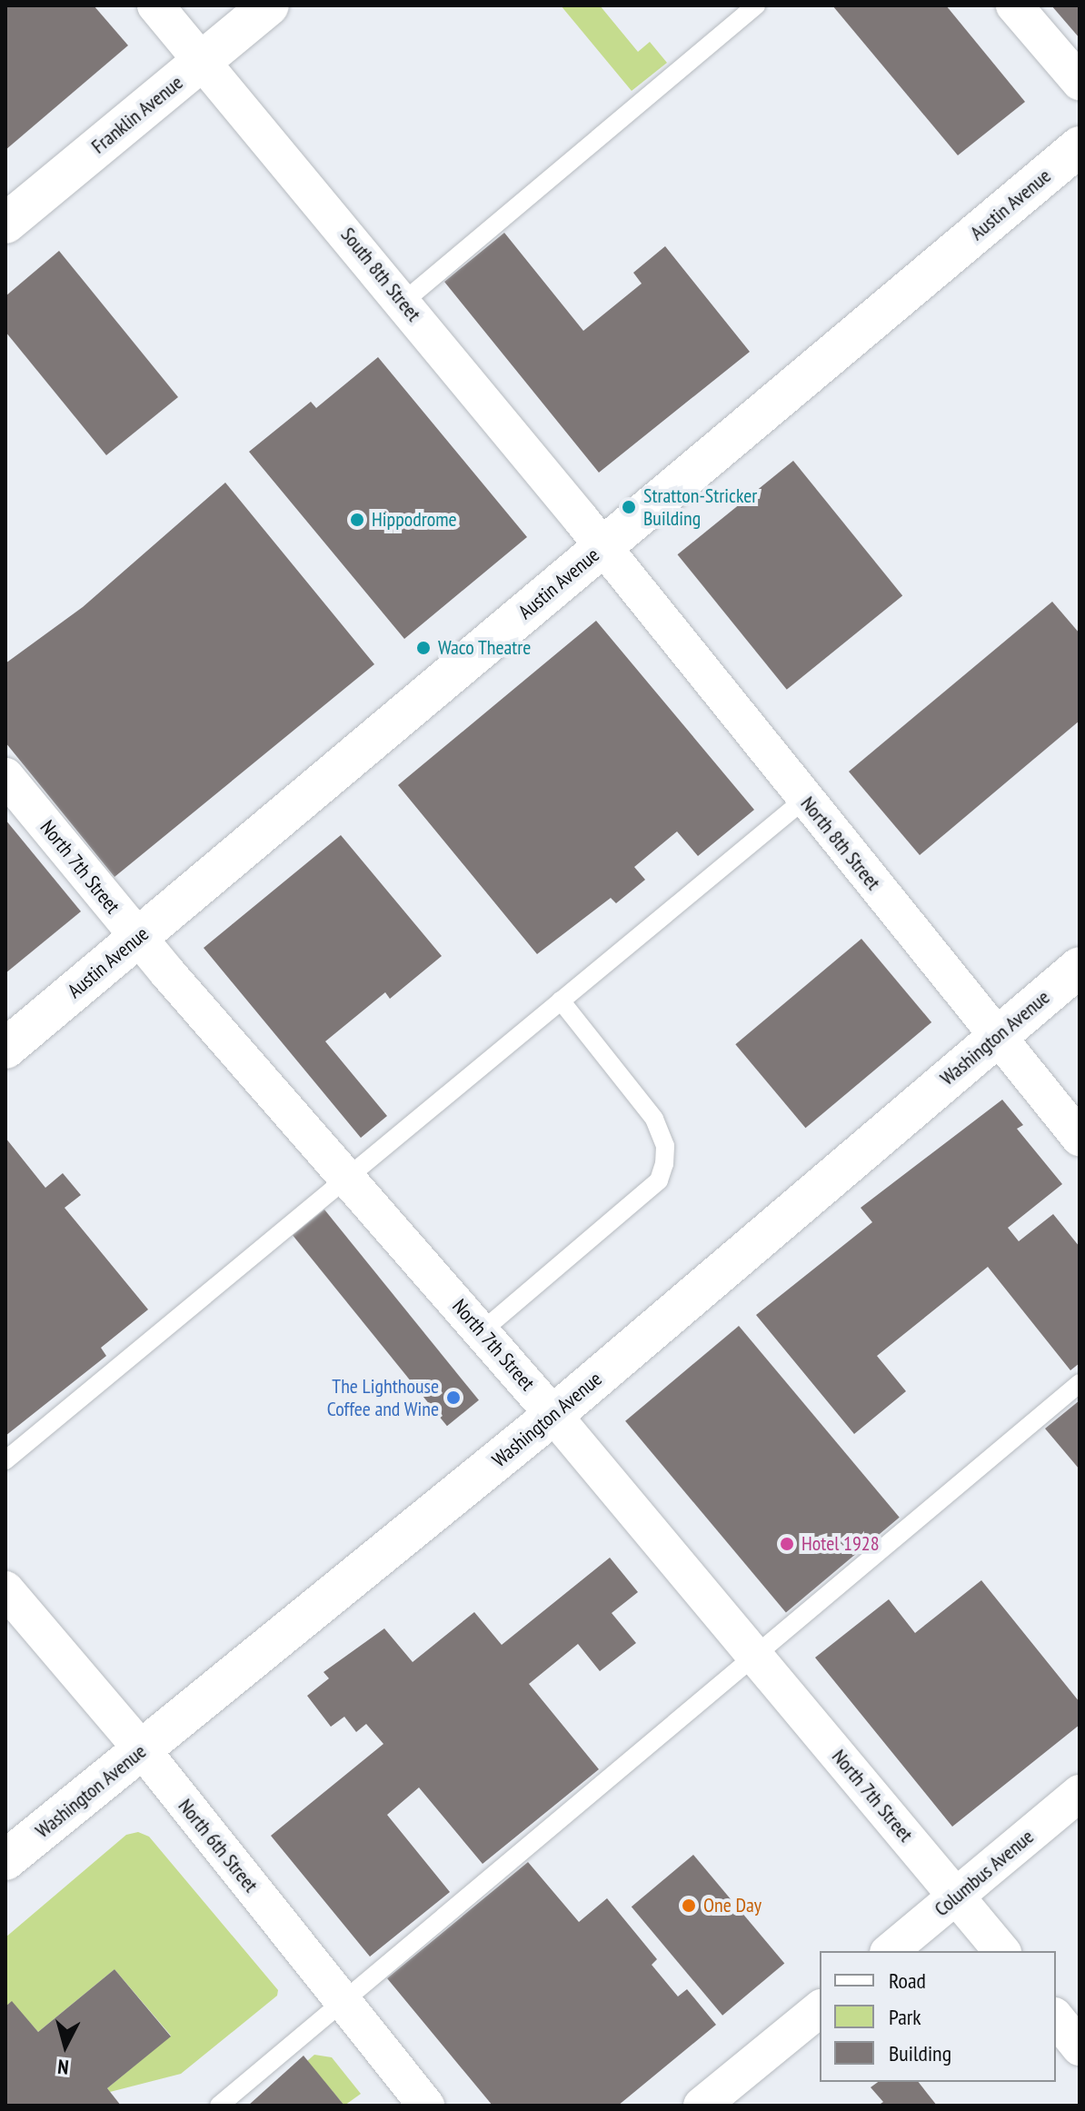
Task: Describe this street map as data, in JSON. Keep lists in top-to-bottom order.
{
  "streets": {
    "main road": ["Franklin Avenue", "Austin Avenue", "Washington Avenue"],
    "street": [
      "South 8th Street",
      "North 8th Street",
      "North 7th Street",
      "North 6th Street",
      "Columbus Avenue"
    ]
  },
  "crossings": [
    ["Franklin Avenue", "South 8th Street"],
    ["Austin Avenue", "South 8th Street"],
    ["Austin Avenue", "North 8th Street"],
    ["Austin Avenue", "North 7th Street"],
    ["South 8th Street", "North 8th Street"],
    ["North 8th Street", "Washington Avenue"],
    ["North 7th Street", "Washington Avenue"],
    ["North 7th Street", "Columbus Avenue"],
    ["Washington Avenue", "North 6th Street"]
  ],
  "places": [
    "Stratton-Stricker Building",
    "Hippodrome",
    "Waco Theatre",
    "The Lighthouse Coffee and Wine",
    "Hotel 1928",
    "One Day"
  ],
  "legend": ["Road", "Park", "Building"],
  "north": "bottom"
}
